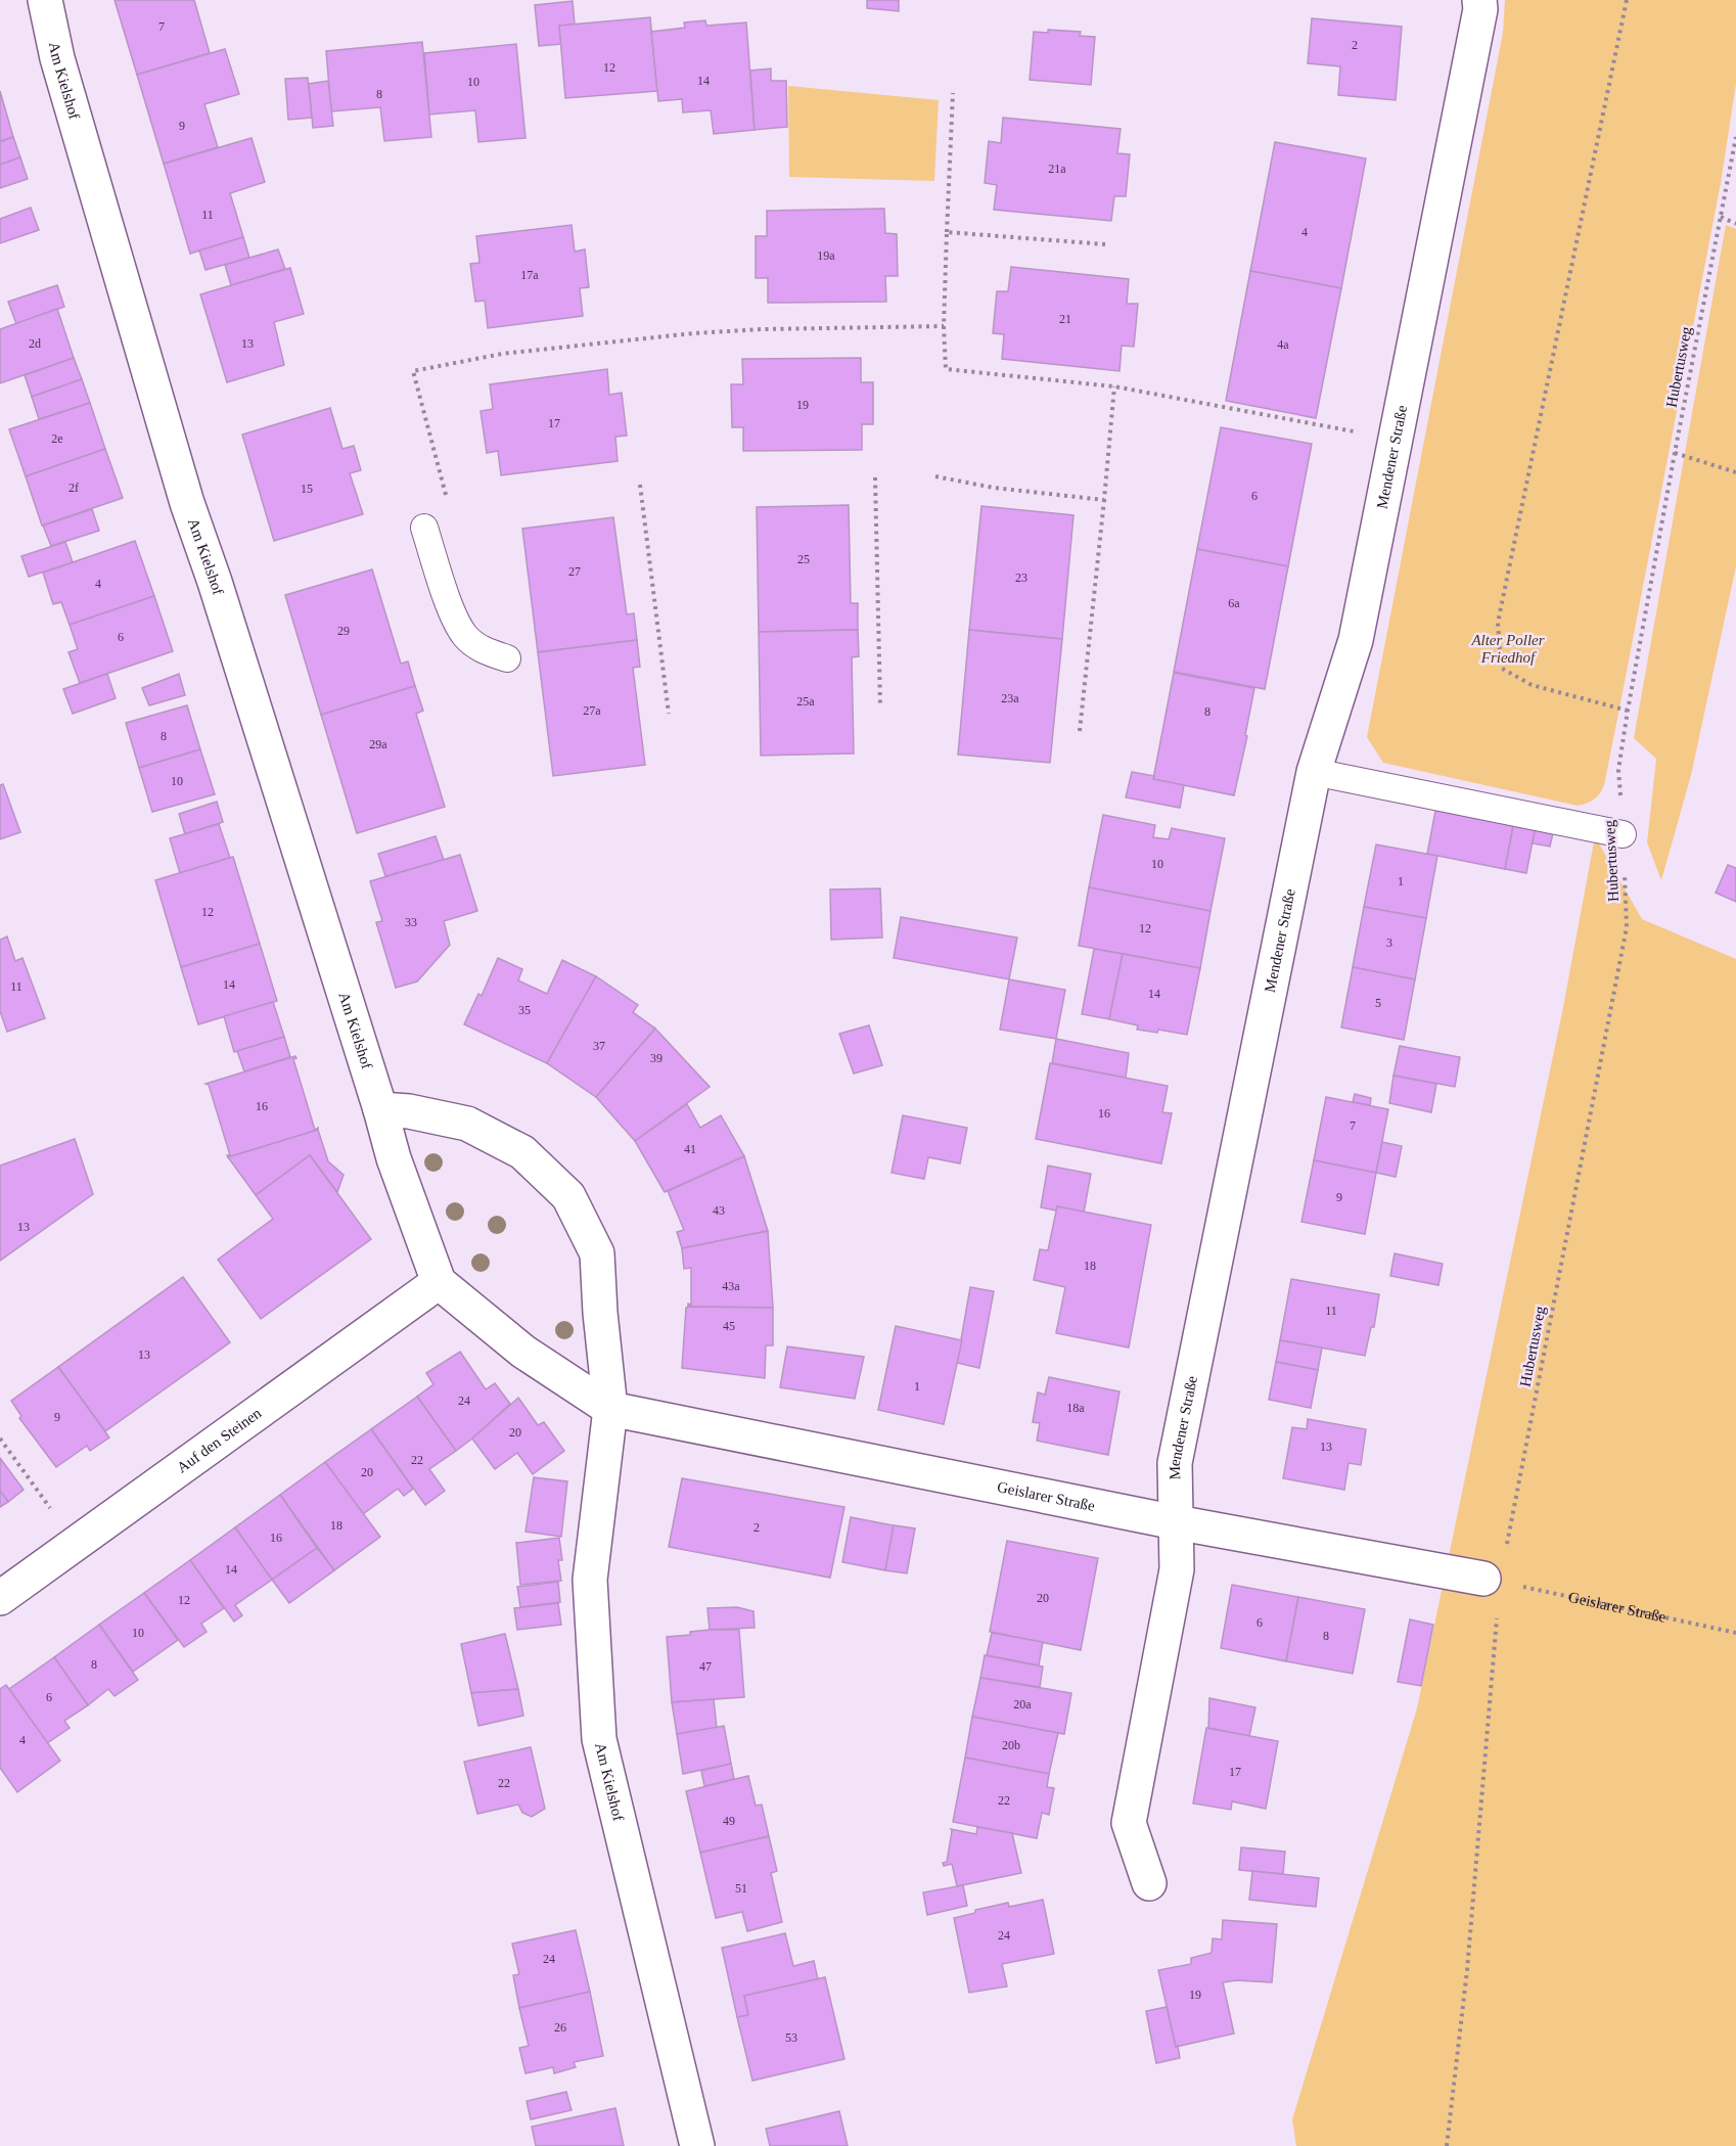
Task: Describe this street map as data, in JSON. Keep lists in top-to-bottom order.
{
  "streets": {
    "street": [
      "Am Kielshof",
      "Mendener Straße",
      "Auf den Steinen",
      "Geislarer Straße"
    ],
    "path": ["Hubertusweg"]
  },
  "crossings": [
    ["Am Kielshof", "Auf den Steinen"],
    ["Am Kielshof", "Geislarer Straße"],
    ["Mendener Straße", "Geislarer Straße"]
  ],
  "parks": ["Alter Poller Friedhof"],
  "house_numbers": [
    "7",
    "2",
    "12",
    "14",
    "10",
    "8",
    "9",
    "21a",
    "11",
    "4",
    "19a",
    "17a",
    "21",
    "2d",
    "13",
    "4a",
    "19",
    "17",
    "2e",
    "2f",
    "15",
    "6",
    "25",
    "27",
    "23",
    "4",
    "6a",
    "29",
    "6",
    "23a",
    "25a",
    "27a",
    "8",
    "8",
    "29a",
    "10",
    "10",
    "1",
    "12",
    "33",
    "12",
    "3",
    "14",
    "11",
    "14",
    "5",
    "35",
    "37",
    "39",
    "16",
    "16",
    "7",
    "41",
    "9",
    "43",
    "13",
    "18",
    "43a",
    "11",
    "45",
    "13",
    "1",
    "24",
    "18a",
    "9",
    "20",
    "13",
    "22",
    "20",
    "18",
    "2",
    "16",
    "14",
    "20",
    "12",
    "6",
    "10",
    "8",
    "8",
    "47",
    "6",
    "20a",
    "4",
    "20b",
    "17",
    "22",
    "22",
    "49",
    "51",
    "24",
    "24",
    "19",
    "26",
    "53"
  ]
}
